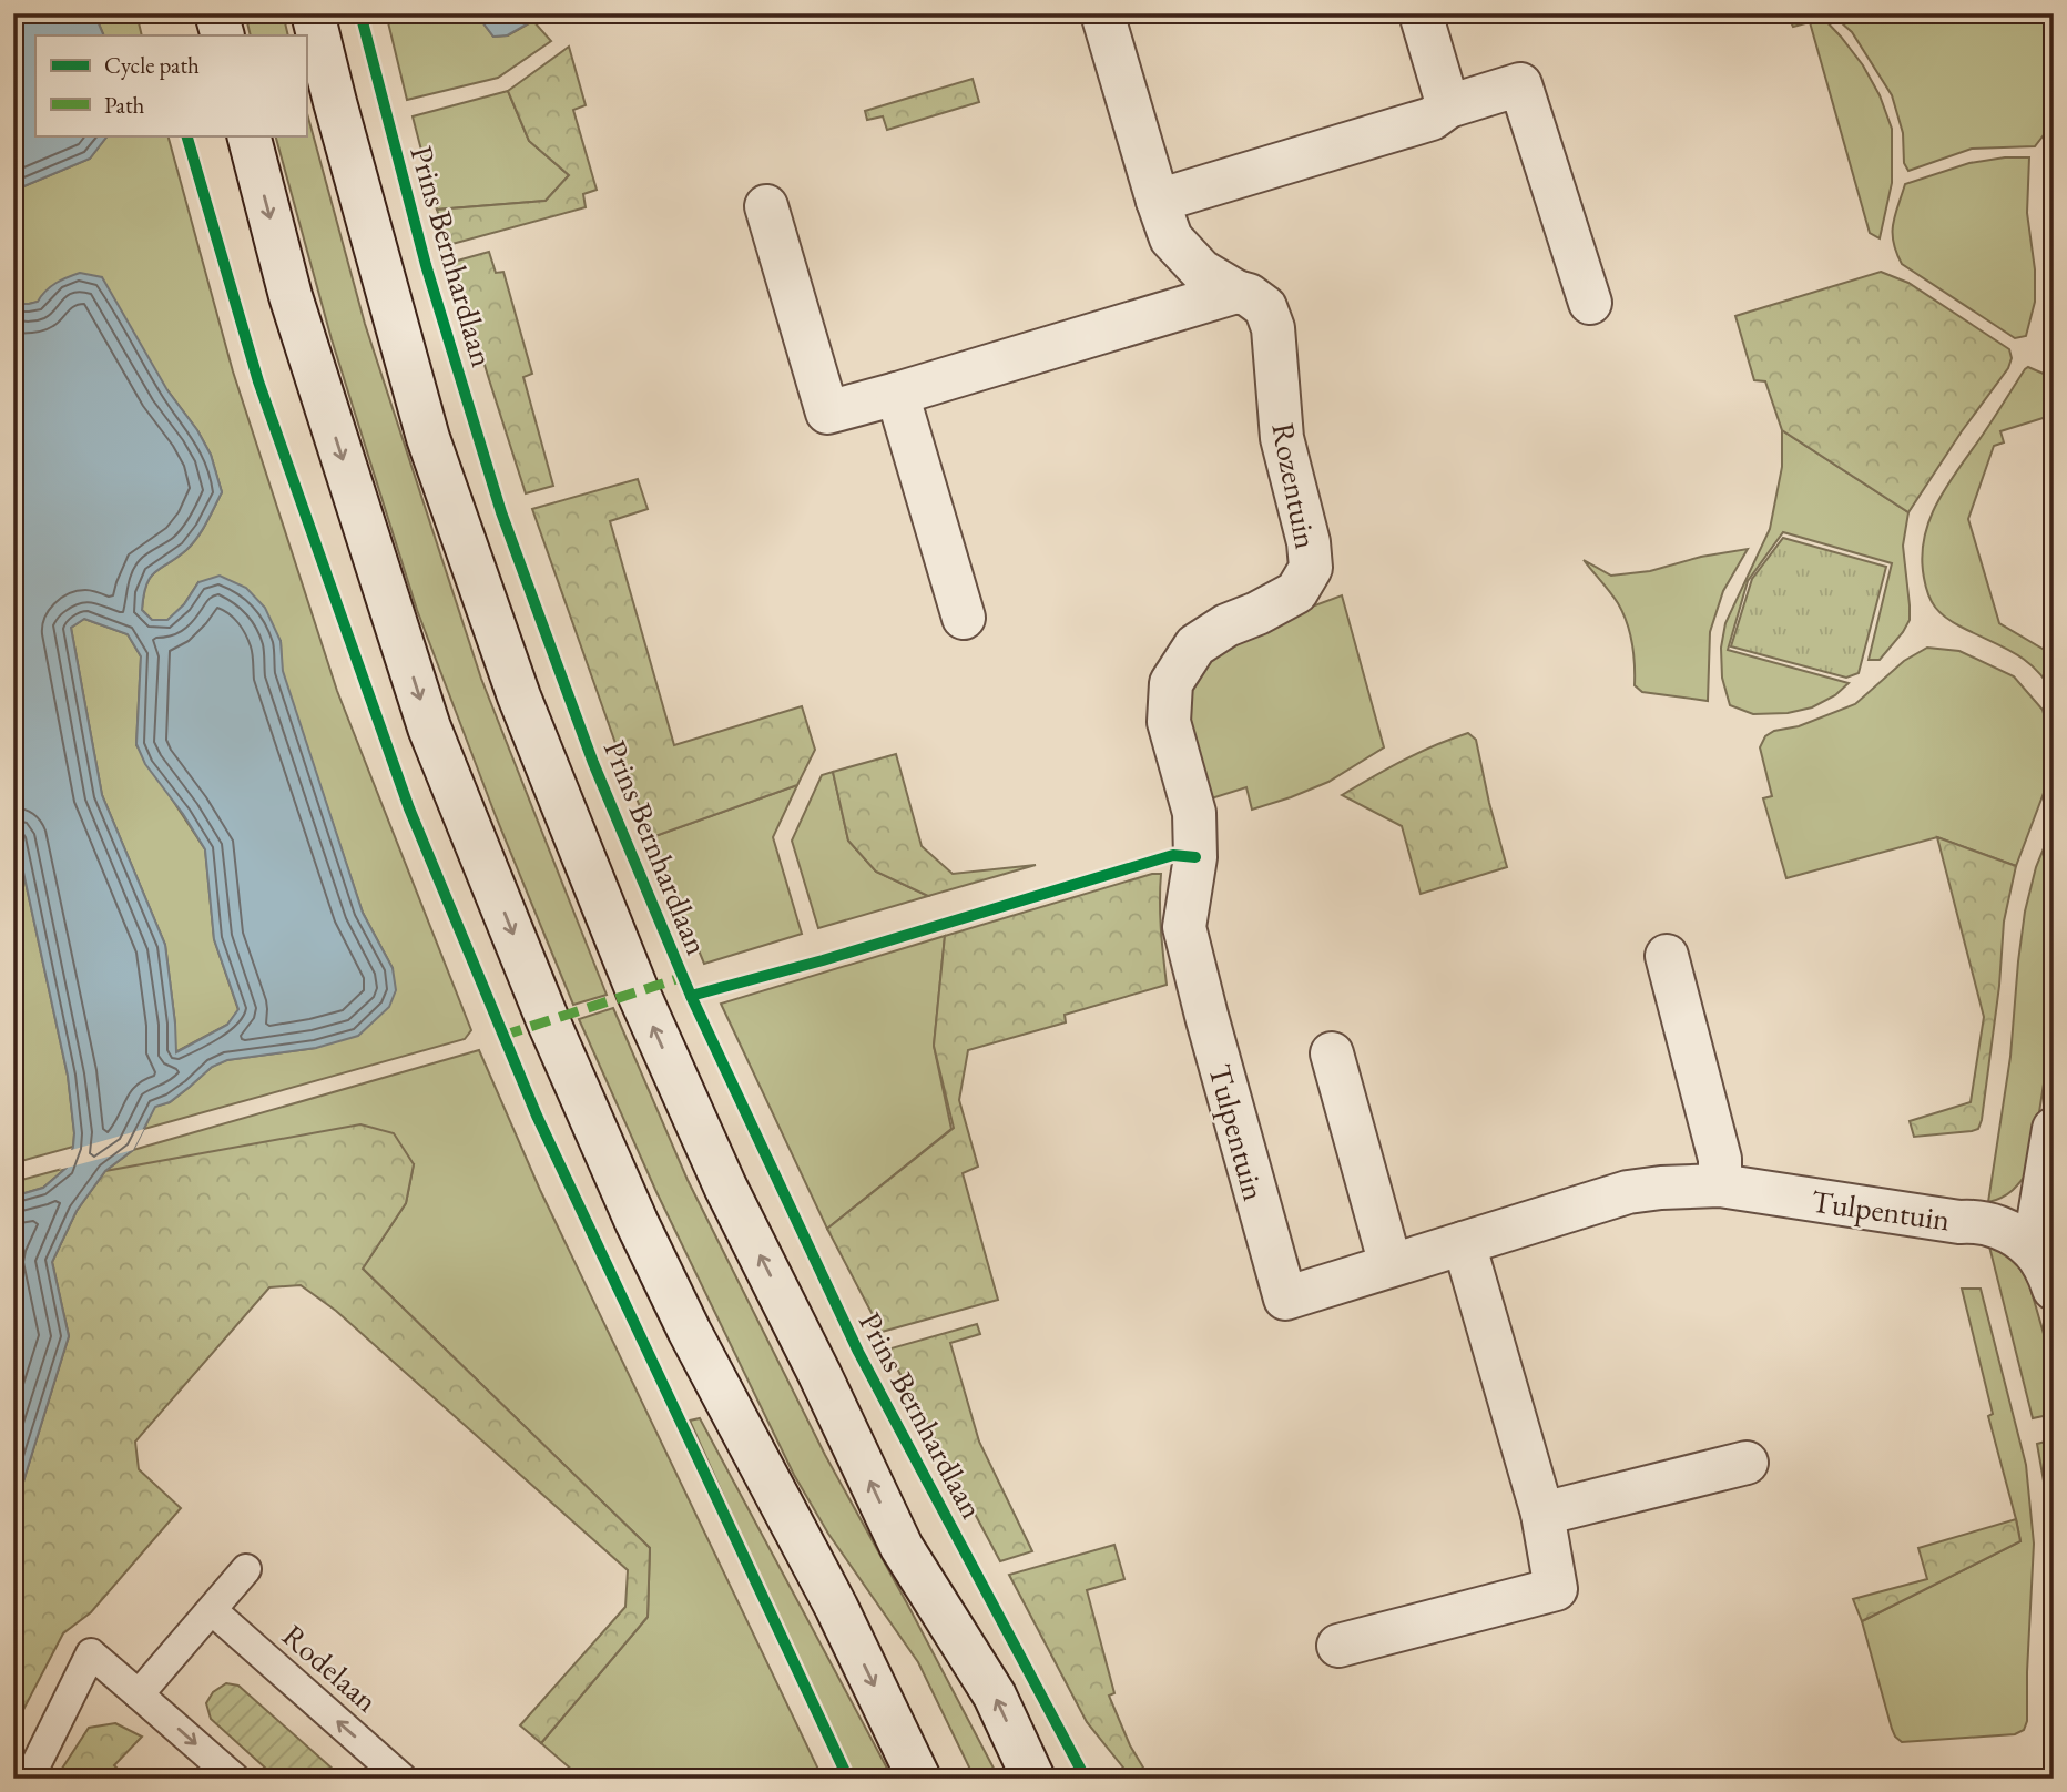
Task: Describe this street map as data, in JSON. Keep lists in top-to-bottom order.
{
  "streets": {
    "street": ["Rozentuin", "Tulpentuin"],
    "lane": ["Rodelaan"],
    "cycle path": ["Prins Bernhardlaan"]
  },
  "crossings": [
    ["Rozentuin", "Tulpentuin"]
  ],
  "legend": ["Cycle path", "Path"]
}
